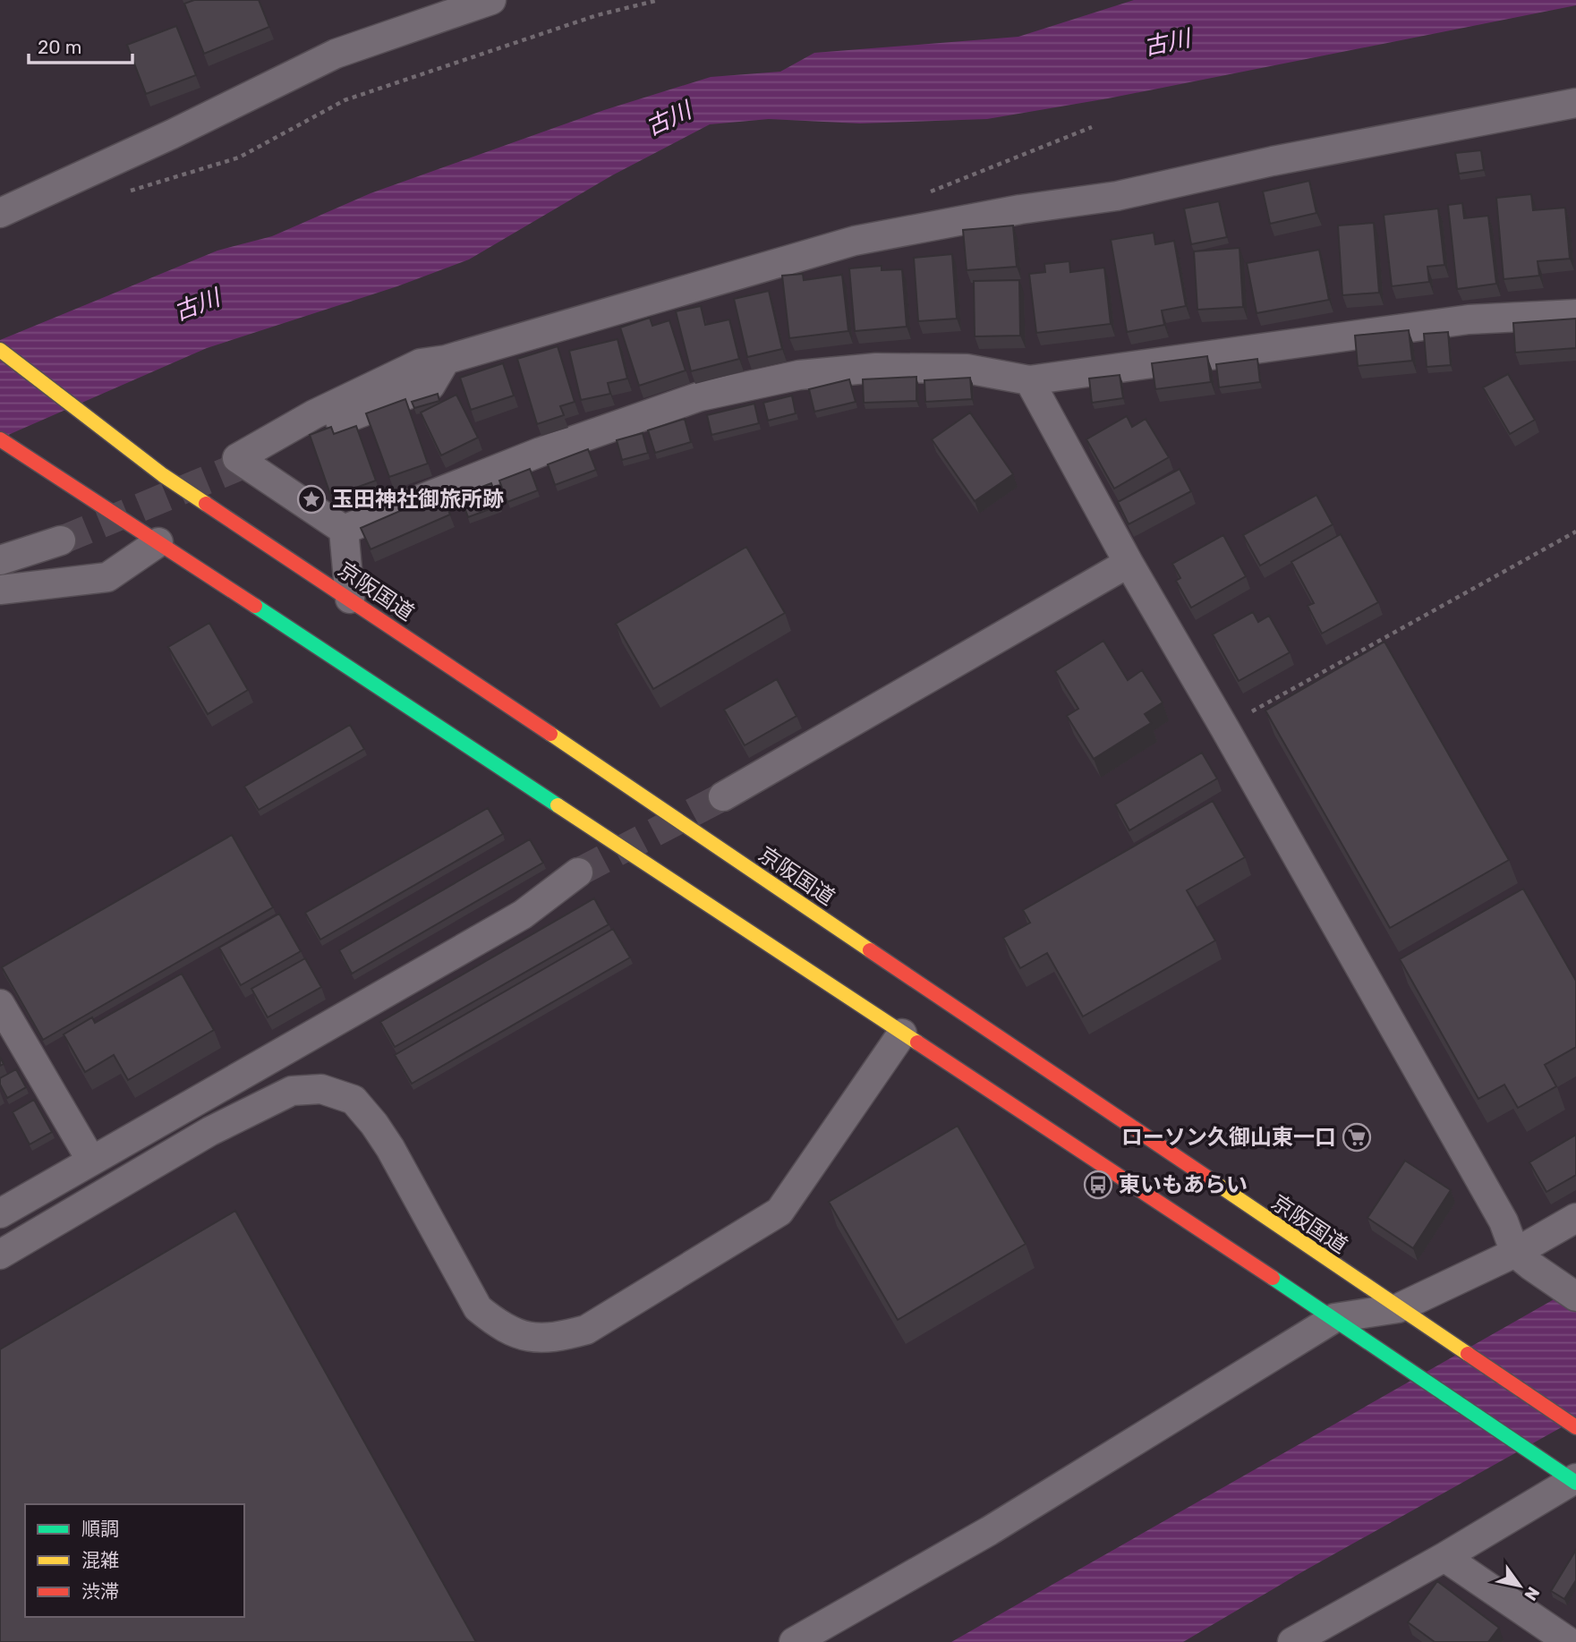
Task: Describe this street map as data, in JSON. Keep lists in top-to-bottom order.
{
  "streets": {
    "highway": ["京阪国道"]
  },
  "water": ["古川"],
  "places": {
    "place": ["玉田神社御旅所跡"],
    "supermarket": ["ローソン久御山東一口"],
    "bus stop": ["東いもあらい"]
  },
  "legend": ["順調", "混雑", "渋滞"],
  "scale_bar": "20 m",
  "north": "bottom right"
}
